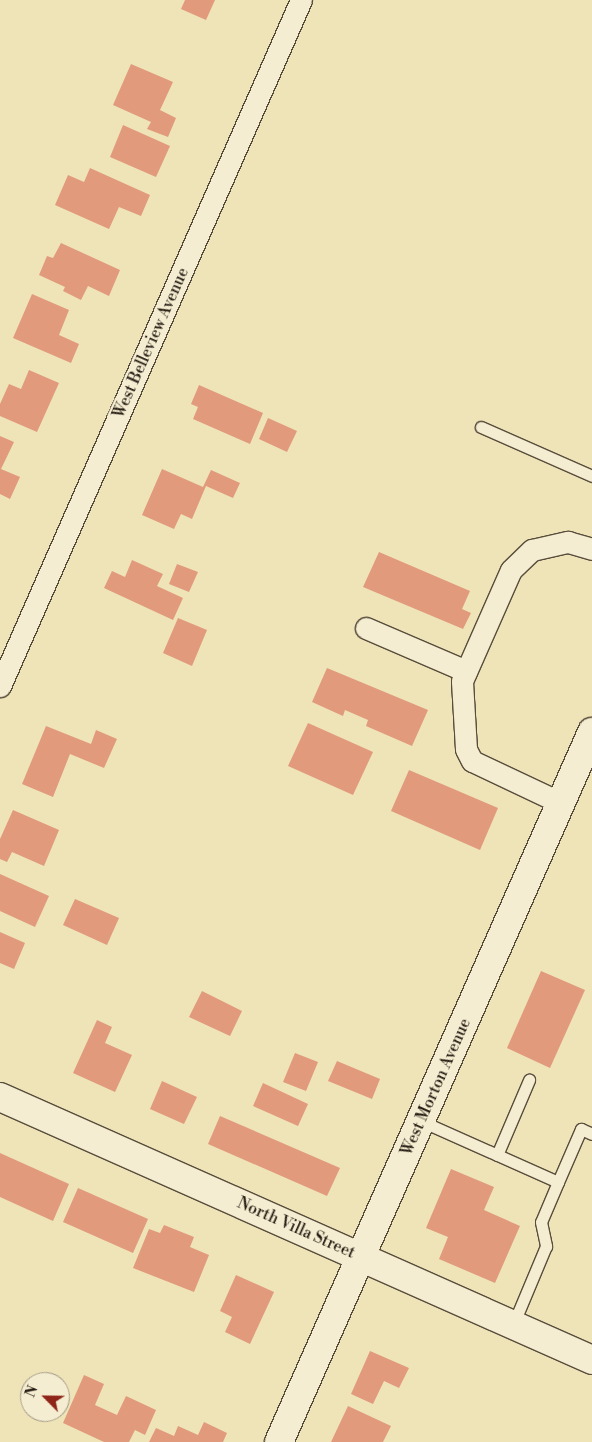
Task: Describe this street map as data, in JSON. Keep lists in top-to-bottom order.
{
  "streets": {
    "main road": ["West Morton Avenue", "North Villa Street"],
    "street": ["West Belleview Avenue"]
  },
  "crossings": [
    ["West Morton Avenue", "North Villa Street"]
  ],
  "north": "top left"
}
